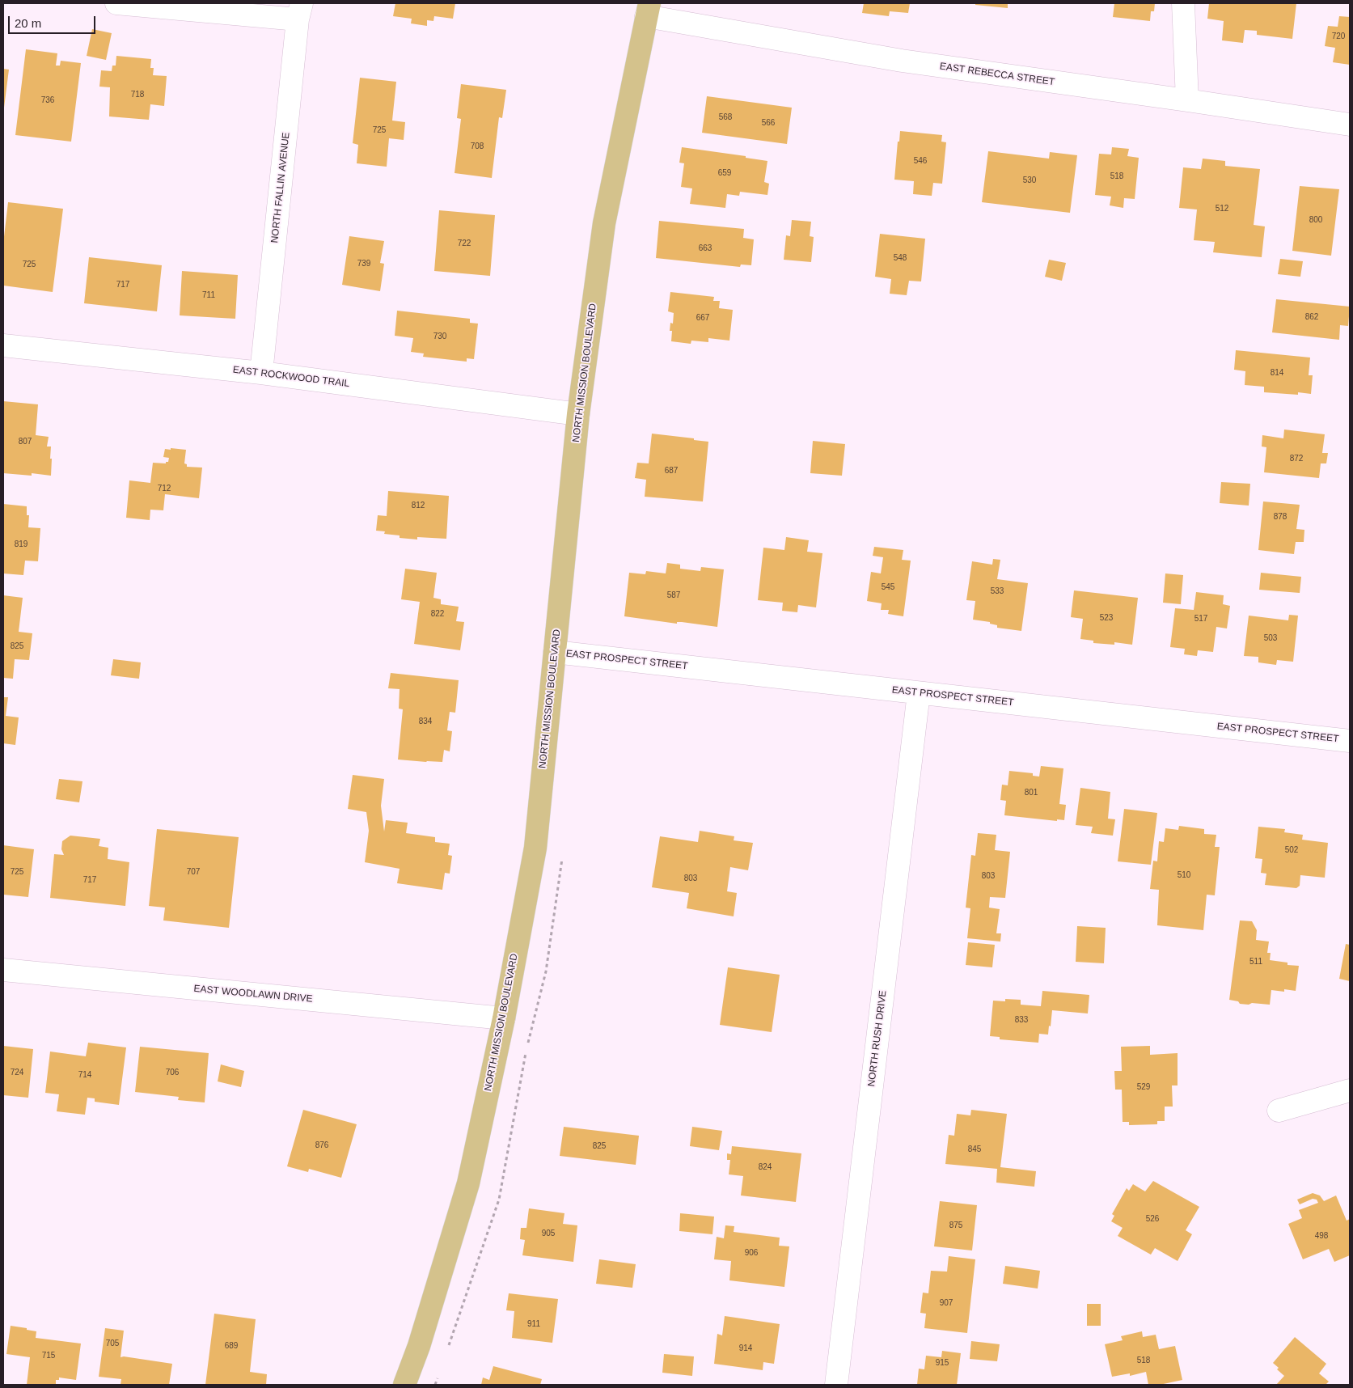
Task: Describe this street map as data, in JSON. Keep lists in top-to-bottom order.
{
  "streets": {
    "main road": ["NORTH MISSION BOULEVARD"],
    "street": [
      "EAST REBECCA STREET",
      "NORTH FALLIN AVENUE",
      "EAST ROCKWOOD TRAIL",
      "EAST PROSPECT STREET",
      "EAST WOODLAWN DRIVE",
      "NORTH RUSH DRIVE"
    ]
  },
  "crossings": [
    ["EAST REBECCA STREET", "NORTH MISSION BOULEVARD"],
    ["NORTH FALLIN AVENUE", "EAST ROCKWOOD TRAIL"],
    ["NORTH MISSION BOULEVARD", "EAST ROCKWOOD TRAIL"],
    ["NORTH MISSION BOULEVARD", "EAST PROSPECT STREET"],
    ["NORTH MISSION BOULEVARD", "EAST WOODLAWN DRIVE"],
    ["EAST PROSPECT STREET", "NORTH RUSH DRIVE"]
  ],
  "house_numbers": [
    "720",
    "718",
    "736",
    "568",
    "566",
    "725",
    "708",
    "546",
    "659",
    "518",
    "530",
    "512",
    "800",
    "722",
    "663",
    "548",
    "739",
    "725",
    "717",
    "711",
    "862",
    "667",
    "730",
    "814",
    "807",
    "872",
    "687",
    "712",
    "812",
    "878",
    "819",
    "545",
    "533",
    "587",
    "822",
    "523",
    "517",
    "503",
    "825",
    "834",
    "801",
    "502",
    "725",
    "707",
    "510",
    "803",
    "803",
    "717",
    "511",
    "833",
    "724",
    "706",
    "714",
    "529",
    "876",
    "825",
    "845",
    "824",
    "526",
    "875",
    "905",
    "498",
    "906",
    "907",
    "911",
    "705",
    "689",
    "914",
    "715",
    "518",
    "915"
  ],
  "scale_bar": "20 m"
}
